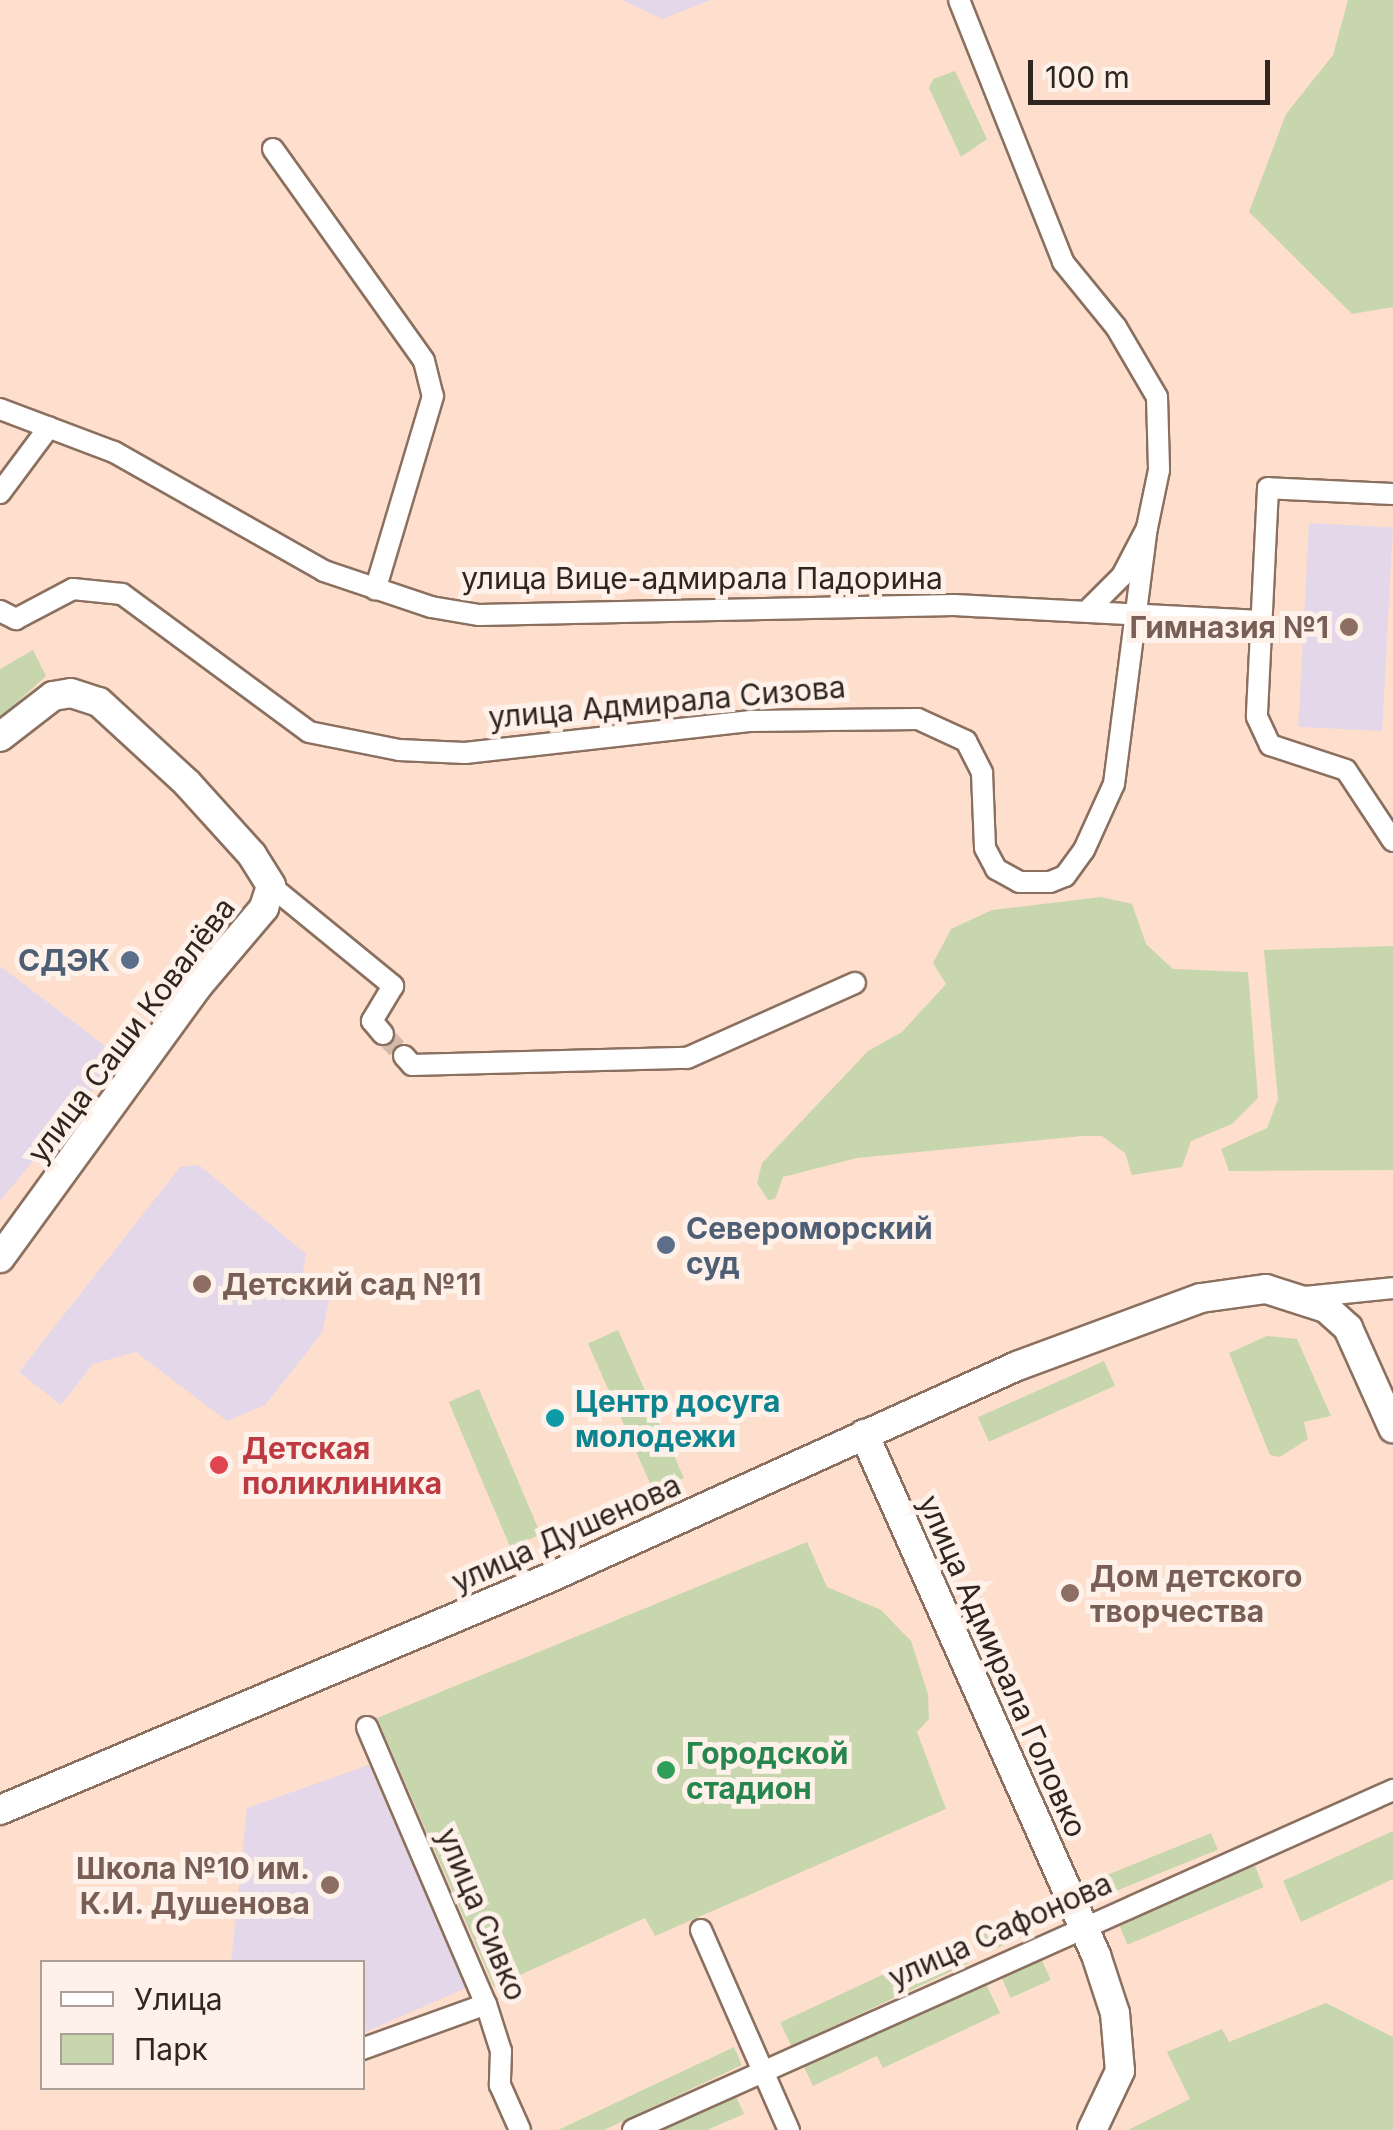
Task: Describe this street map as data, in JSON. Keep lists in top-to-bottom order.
{
  "streets": {
    "street": [
      "улица Вице-адмирала Падорина",
      "улица Адмирала Сизова",
      "улица Саши Ковалёва",
      "улица Душенова",
      "улица Адмирала Головко",
      "улица Сивко",
      "улица Сафонова"
    ]
  },
  "crossings": [
    ["улица Вице-адмирала Падорина", "улица Адмирала Сизова"],
    ["улица Душенова", "улица Адмирала Головко"],
    ["улица Адмирала Головко", "улица Сафонова"]
  ],
  "places": [
    "Гимназия №1",
    "СДЭК",
    "Североморский суд",
    "Детский сад №11",
    "Центр досуга молодежи",
    "Детская поликлиника",
    "Дом детского творчества",
    "Городской стадион",
    "Школа №10 им. К.И. Душенова"
  ],
  "legend": ["Улица", "Парк"],
  "scale_bar": "100 m"
}
